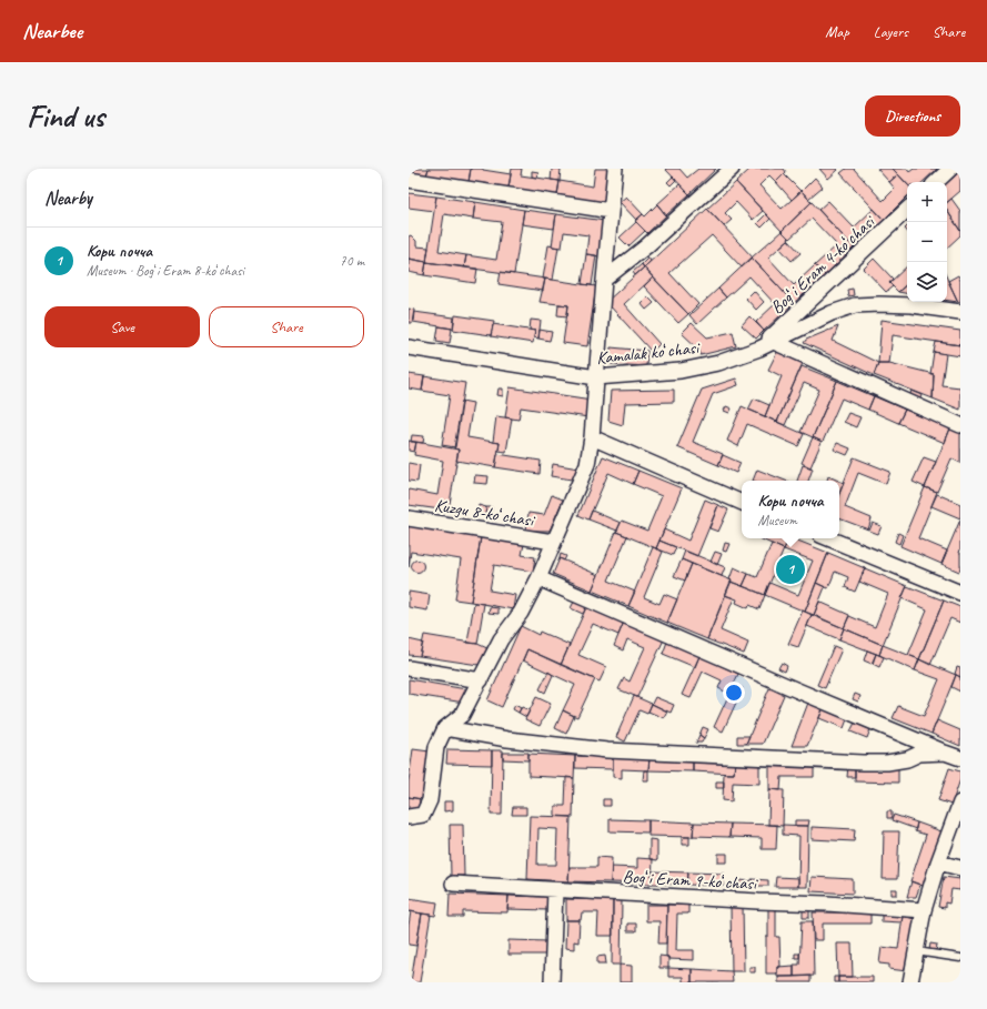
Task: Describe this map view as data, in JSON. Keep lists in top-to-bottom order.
{
  "streets": {
    "street": [
      "Bogʻi Eram 4-koʻchasi",
      "Kamalak koʻchasi",
      "Kuzgu 8-koʻchasi",
      "Bogʻi Eram 9-koʻchasi"
    ]
  },
  "crossings": [
    ["Bogʻi Eram 4-koʻchasi", "Kamalak koʻchasi"]
  ],
  "page": {
    "header": "Nearbee",
    "nav": ["Map", "Layers", "Share"],
    "buttons": [
      "Directions",
      ["Save", "Share"]
    ],
    "title": "Find us",
    "heading": "Nearby",
    "map_buttons": ["+", "−"],
    "list": [
      {
        "mark": "1",
        "name": "Кори почча",
        "note": "Museum · Bogʻi Eram 8-koʻchasi",
        "value": "70 m"
      }
    ],
    "popup": ["Кори почча", "Museum"],
    "pins": "1"
  }
}
